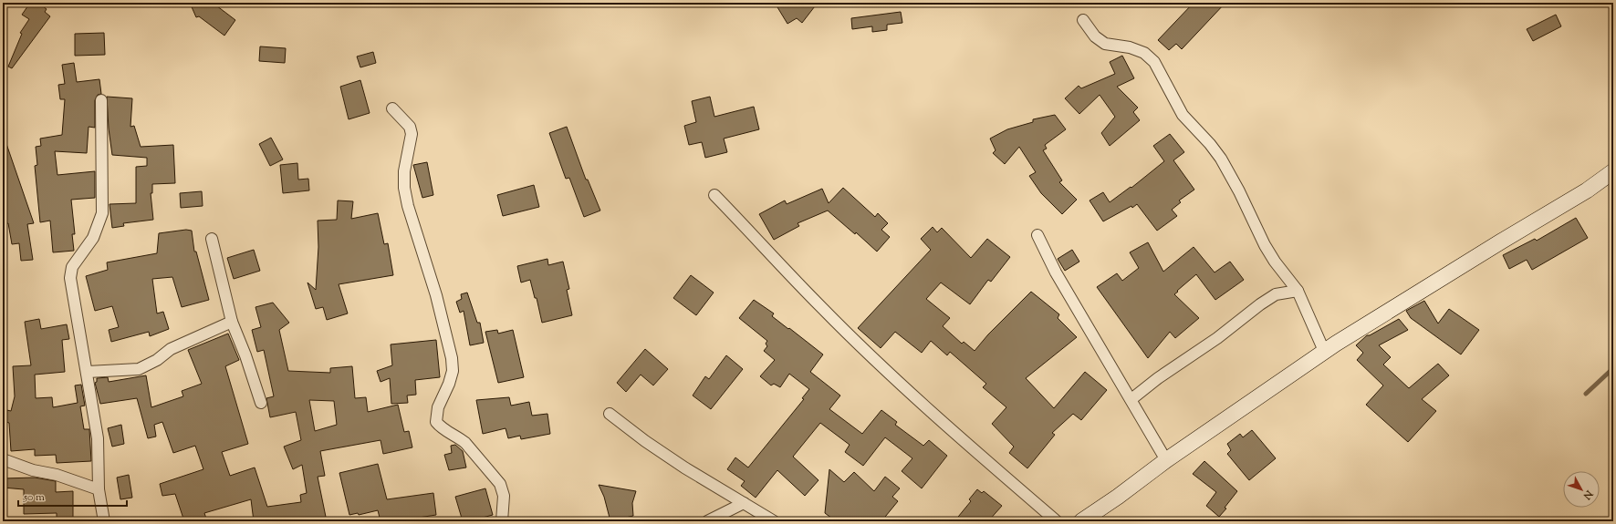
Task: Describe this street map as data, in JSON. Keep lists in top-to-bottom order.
{
  "scale_bar": "50 m",
  "north": "bottom right"
}
